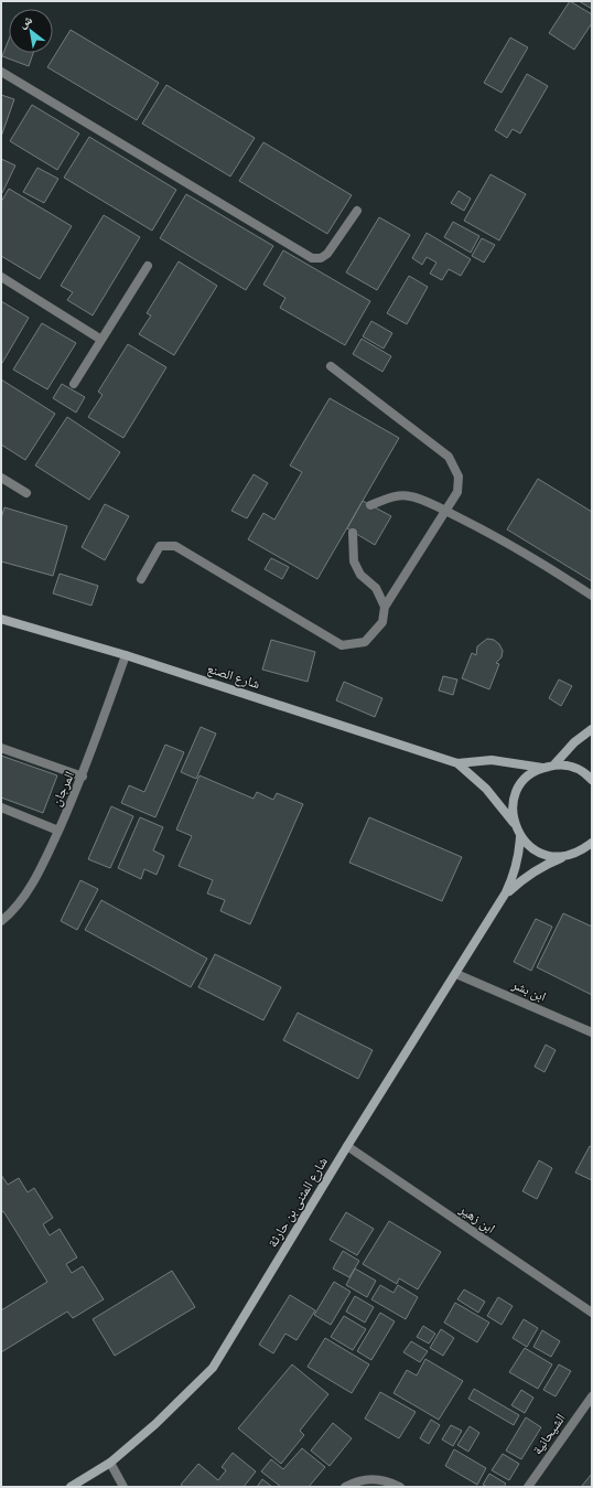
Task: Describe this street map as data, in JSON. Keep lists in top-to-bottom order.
{
  "streets": {
    "street": [
      "شارع الصنع",
      "المرجان",
      "ابن بشر",
      "شارع المثنى بن حارثة",
      "ابن زهير",
      "الشيحانية"
    ]
  },
  "crossings": [
    ["شارع الصنع", "المرجان"],
    ["ابن بشر", "شارع المثنى بن حارثة"],
    ["شارع المثنى بن حارثة", "ابن زهير"]
  ],
  "north": "top left"
}
